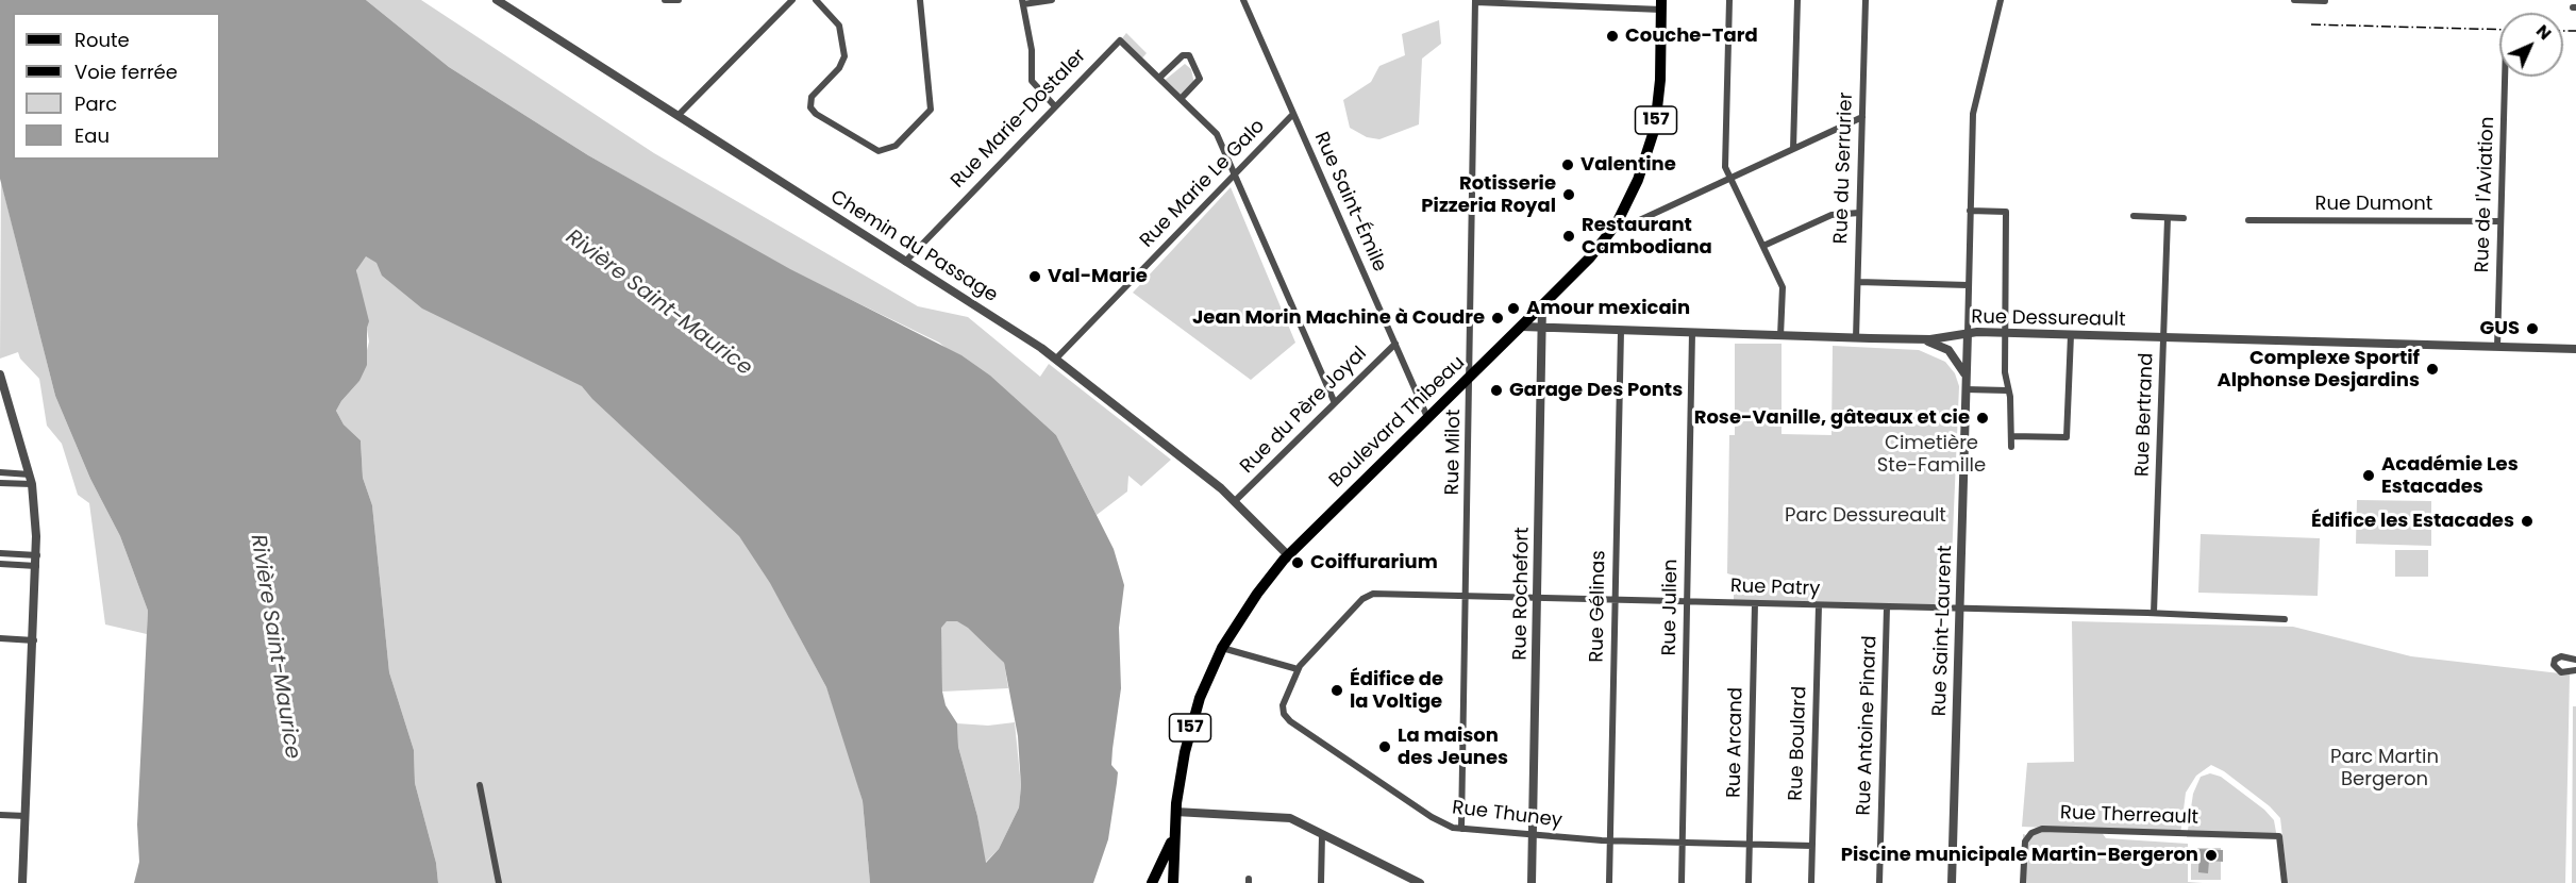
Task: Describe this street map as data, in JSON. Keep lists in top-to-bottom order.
{
  "streets": {
    "main road": ["157", "Boulevard Thibeau"],
    "street": [
      "Rue Marie-Dostaler",
      "Rue du Serrurier",
      "Rue Marie Le Galo",
      "Rue de l'Aviation",
      "Rue Saint-Émile",
      "Rue Dumont",
      "Chemin du Passage",
      "Rue Dessureault",
      "Rue du Père Joyal",
      "Rue Bertrand",
      "Rue Milot",
      "Rue Patry",
      "Rue Rochefort",
      "Rue Gélinas",
      "Rue Julien",
      "Rue Saint-Laurent",
      "Rue Antoine Pinard",
      "Rue Arcand",
      "Rue Boulard",
      "Rue Thuney",
      "Rue Therreault"
    ]
  },
  "crossings": [
    ["Rue Marie-Dostaler", "Rue Marie Le Galo"],
    ["Rue Marie-Dostaler", "Chemin du Passage"],
    ["Rue Marie-Dostaler", "Rue du Père Joyal"],
    ["157", "Boulevard Thibeau"],
    ["Rue du Serrurier", "Rue Dessureault"],
    ["Rue Marie Le Galo", "Rue Saint-Émile"],
    ["Rue Marie Le Galo", "Chemin du Passage"],
    ["Rue de l'Aviation", "Rue Dumont"],
    ["Rue de l'Aviation", "Rue Dessureault"],
    ["Rue Saint-Émile", "Rue du Père Joyal"],
    ["Rue Saint-Émile", "Boulevard Thibeau"],
    ["Chemin du Passage", "Rue du Père Joyal"],
    ["Chemin du Passage", "Boulevard Thibeau"],
    ["Rue Dessureault", "Rue Bertrand"],
    ["Rue Dessureault", "Boulevard Thibeau"],
    ["Rue Dessureault", "Rue Rochefort"],
    ["Rue Dessureault", "Rue Gélinas"],
    ["Rue Dessureault", "Rue Julien"],
    ["Rue Dessureault", "Rue Saint-Laurent"],
    ["Rue Bertrand", "Rue Patry"],
    ["Boulevard Thibeau", "Rue Milot"],
    ["Boulevard Thibeau", "Rue Rochefort"],
    ["Rue Milot", "Rue Patry"],
    ["Rue Milot", "Rue Thuney"],
    ["Rue Patry", "Rue Rochefort"],
    ["Rue Patry", "Rue Gélinas"],
    ["Rue Patry", "Rue Julien"],
    ["Rue Patry", "Rue Saint-Laurent"],
    ["Rue Patry", "Rue Antoine Pinard"],
    ["Rue Patry", "Rue Arcand"],
    ["Rue Patry", "Rue Boulard"],
    ["Rue Patry", "Rue Thuney"],
    ["Rue Rochefort", "Rue Thuney"],
    ["Rue Gélinas", "Rue Thuney"],
    ["Rue Julien", "Rue Thuney"],
    ["Rue Arcand", "Rue Thuney"],
    ["Rue Boulard", "Rue Thuney"]
  ],
  "water": ["Rivière Saint-Maurice"],
  "parks": ["Cimetière Ste-Famille", "Parc Dessureault", "Parc Martin Bergeron"],
  "places": [
    "Couche-Tard",
    "Valentine",
    "Rotisserie Pizzeria Royal",
    "Restaurant Cambodiana",
    "Val-Marie",
    "Amour mexicain",
    "Jean Morin Machine à Coudre",
    "GUS",
    "Complexe Sportif Alphonse Desjardins",
    "Garage Des Ponts",
    "Rose-Vanille, gâteaux et cie",
    "Académie Les Estacades",
    "Édifice les Estacades",
    "Coiffurarium",
    "Édifice de la Voltige",
    "La maison des Jeunes",
    "Piscine municipale Martin-Bergeron"
  ],
  "legend": [
    "Route",
    "Voie ferrée",
    "Parc",
    "Eau"
  ],
  "north": "top right"
}
